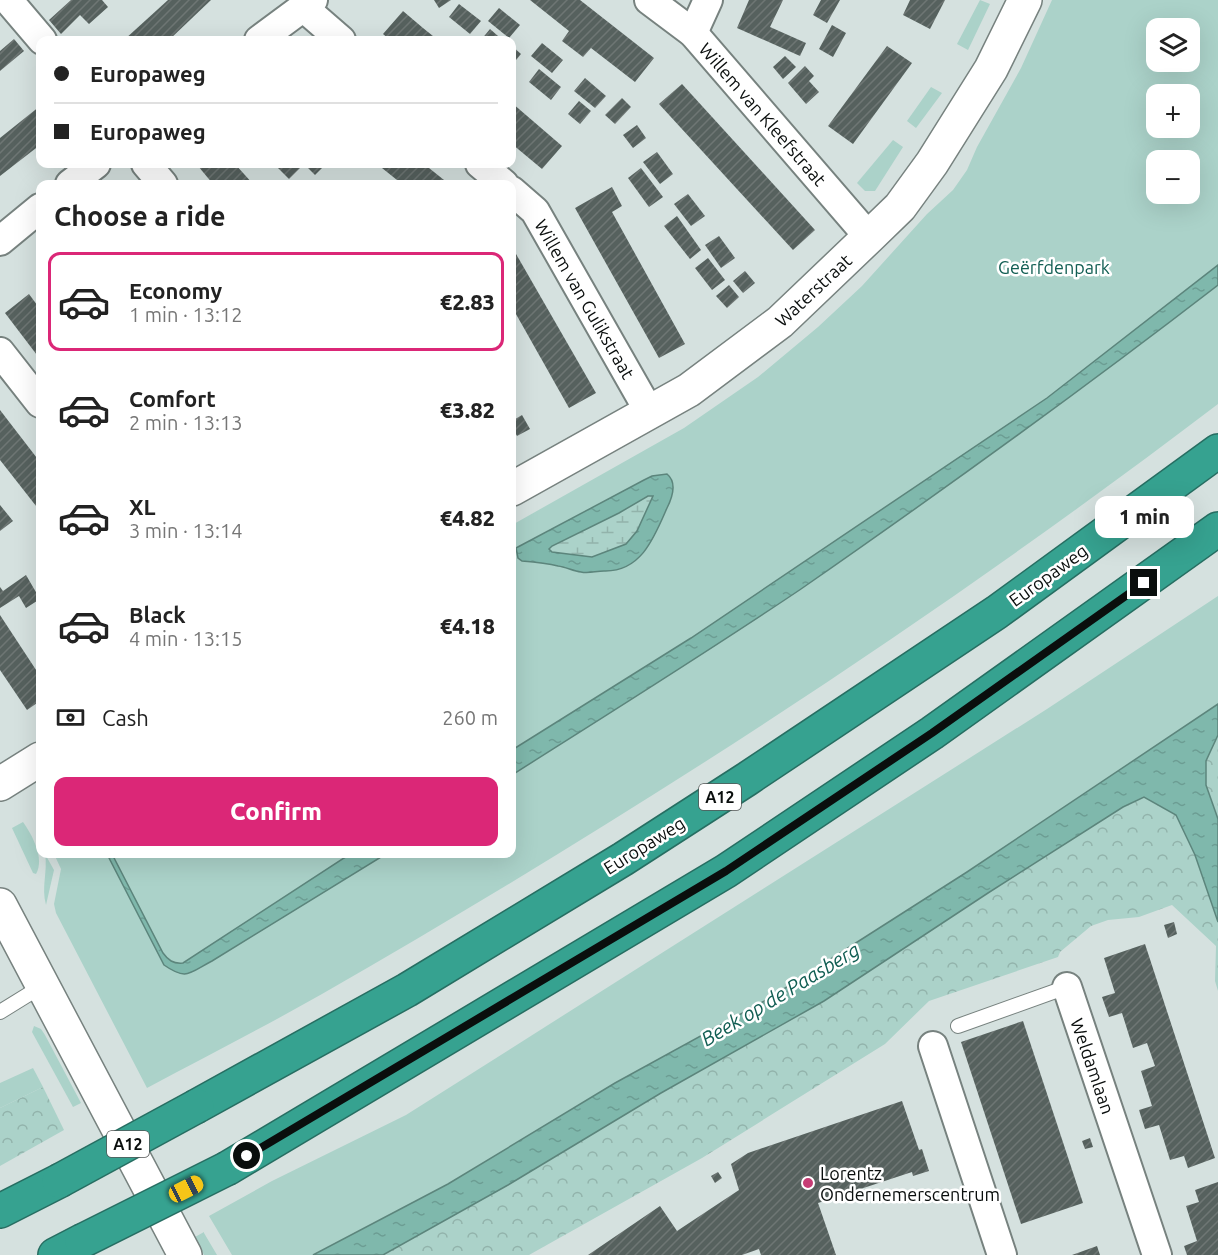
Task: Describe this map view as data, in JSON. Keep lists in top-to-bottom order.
{
  "streets": {
    "highway": ["Europaweg", "A12"],
    "street": [
      "Willem van Kleefstraat",
      "Waterstraat",
      "Willem van Gulikstraat",
      "Weldamlaan"
    ]
  },
  "crossings": [
    ["Willem van Kleefstraat", "Waterstraat"],
    ["Waterstraat", "Willem van Gulikstraat"]
  ],
  "water": ["Beek op de Paasberg"],
  "parks": ["Geërfdenpark"],
  "places": ["Lorentz Ondernemerscentrum"],
  "page": {
    "map_buttons": ["+", "−"],
    "banner": ["Europaweg", "Europaweg"],
    "heading": "Choose a ride",
    "list": [
      {
        "name": "Economy",
        "note": "1 min · 13:12",
        "value": "€2.83"
      },
      {
        "name": "Comfort",
        "note": "2 min · 13:13",
        "value": "€3.82"
      },
      {
        "name": "XL",
        "note": "3 min · 13:14",
        "value": "€4.82"
      },
      {
        "name": "Black",
        "note": "4 min · 13:15",
        "value": "€4.18"
      }
    ],
    "bubble": "1 min",
    "pay": ["Cash", "260 m"],
    "buttons": "Confirm"
  }
}
